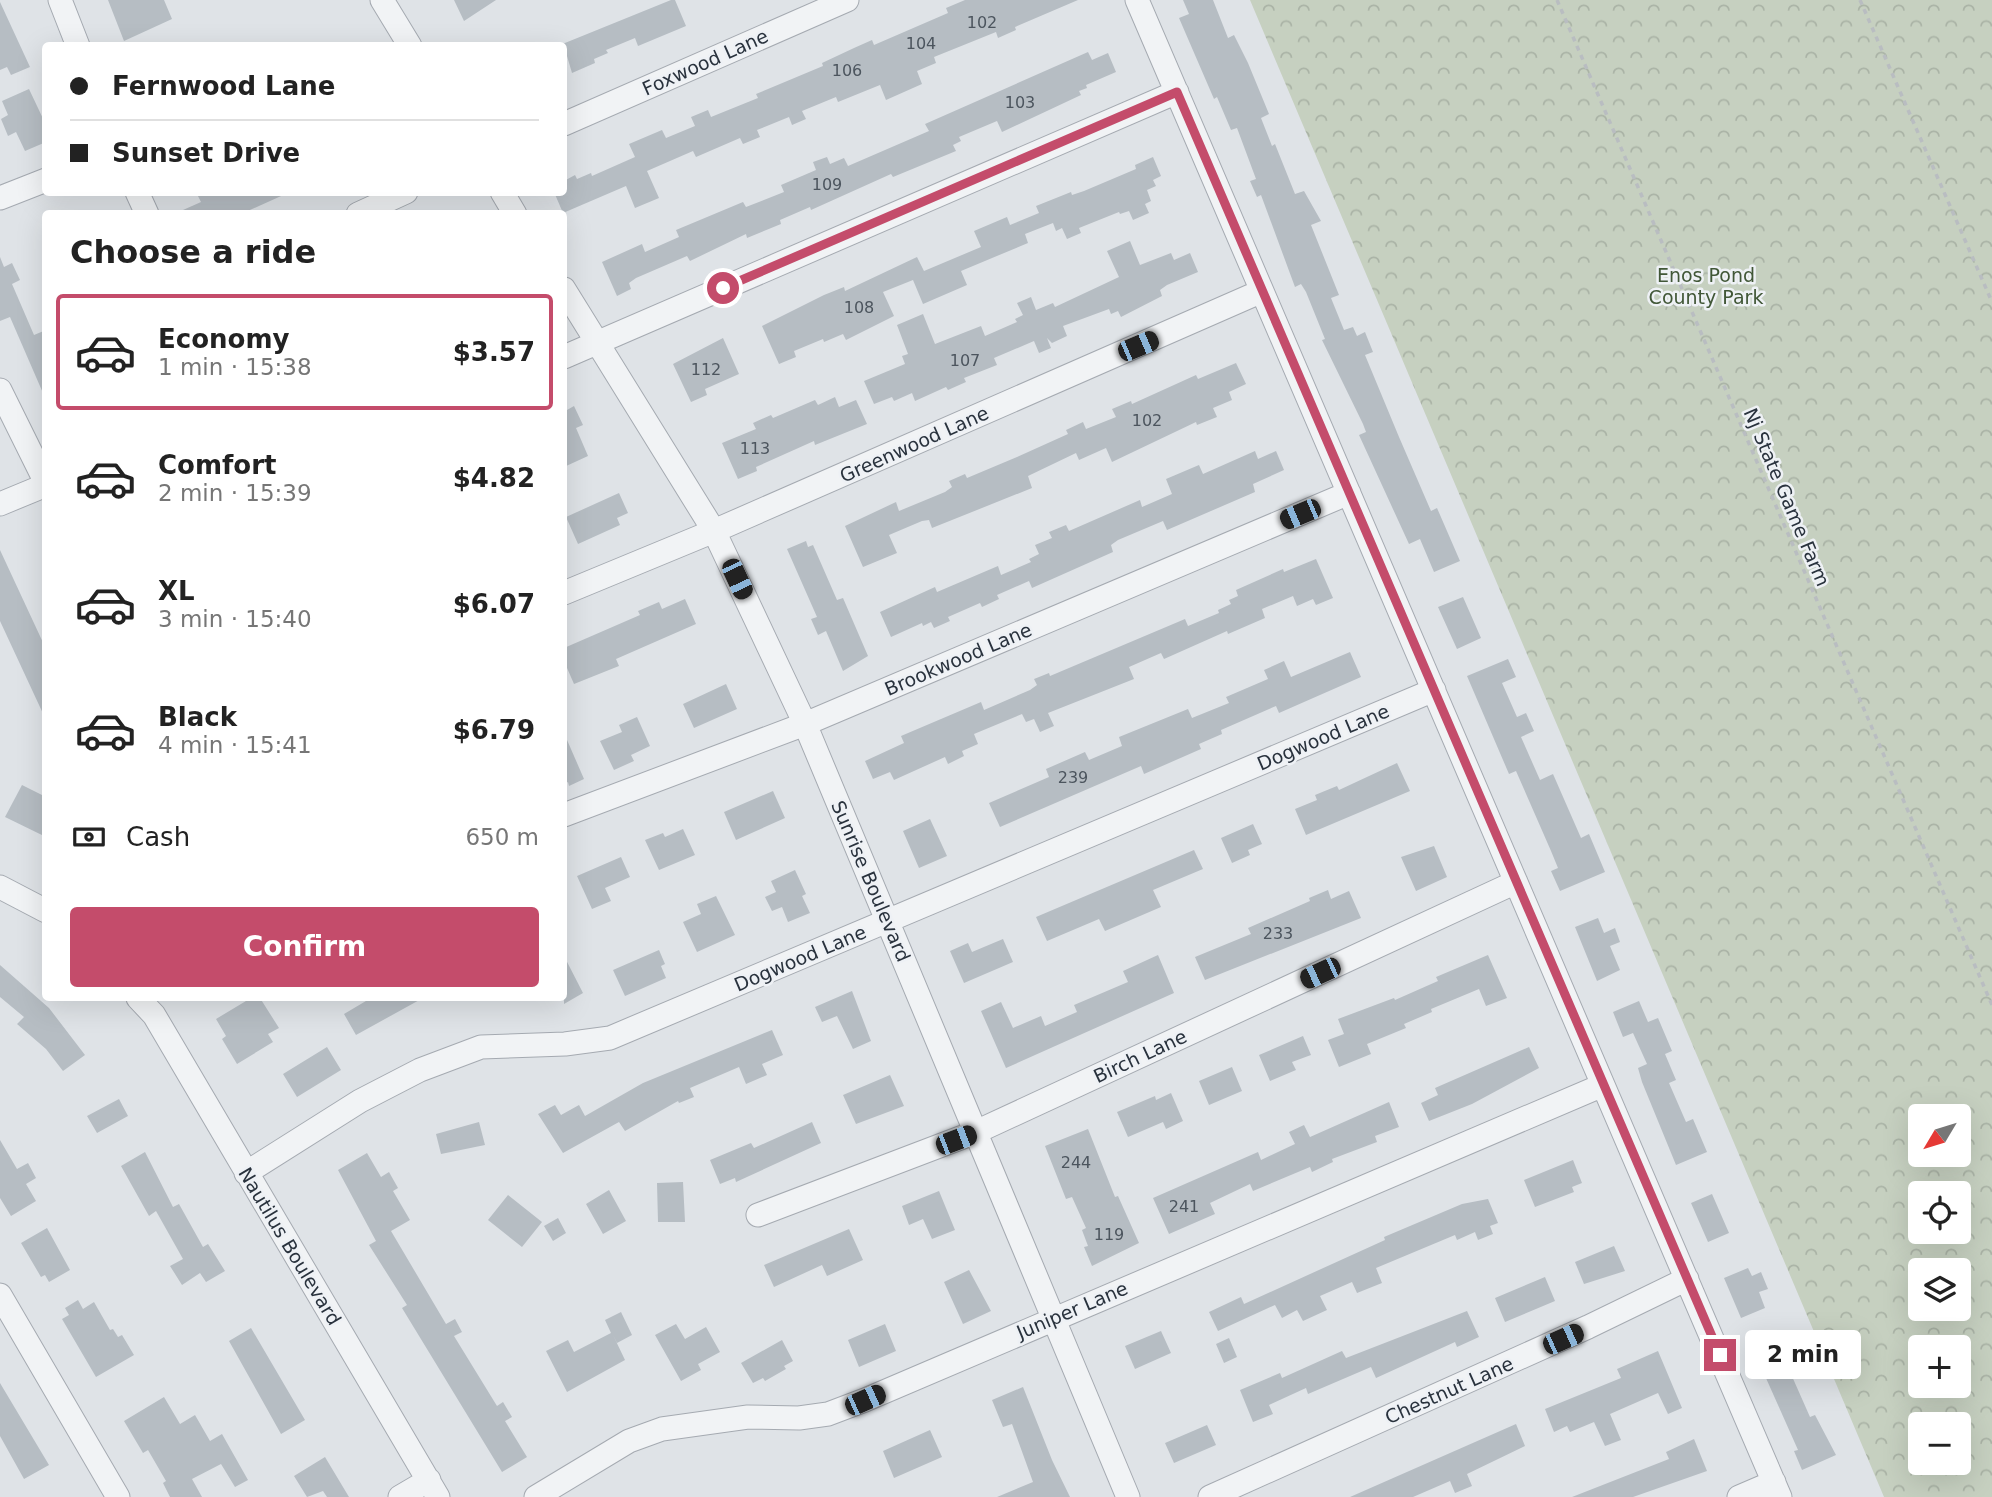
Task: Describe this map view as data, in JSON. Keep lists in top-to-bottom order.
{
  "streets": {
    "street": [
      "Foxwood Lane",
      "Greenwood Lane",
      "Brookwood Lane",
      "Dogwood Lane",
      "Sunrise Boulevard",
      "Birch Lane",
      "Nautilus Boulevard",
      "Juniper Lane",
      "Chestnut Lane"
    ],
    "path": ["Nj State Game Farm"]
  },
  "crossings": [
    ["Greenwood Lane", "Sunrise Boulevard"],
    ["Brookwood Lane", "Sunrise Boulevard"],
    ["Dogwood Lane", "Sunrise Boulevard"],
    ["Dogwood Lane", "Nautilus Boulevard"],
    ["Sunrise Boulevard", "Birch Lane"],
    ["Sunrise Boulevard", "Juniper Lane"]
  ],
  "parks": ["Enos Pond County Park"],
  "house_numbers": [
    "102",
    "104",
    "106",
    "103",
    "109",
    "108",
    "107",
    "112",
    "102",
    "113",
    "239",
    "233",
    "244",
    "241",
    "119"
  ],
  "north": "bottom left",
  "page": {
    "banner": ["Fernwood Lane", "Sunset Drive"],
    "heading": "Choose a ride",
    "list": [
      {
        "name": "Economy",
        "note": "1 min · 15:38",
        "value": "$3.57"
      },
      {
        "name": "Comfort",
        "note": "2 min · 15:39",
        "value": "$4.82"
      },
      {
        "name": "XL",
        "note": "3 min · 15:40",
        "value": "$6.07"
      },
      {
        "name": "Black",
        "note": "4 min · 15:41",
        "value": "$6.79"
      }
    ],
    "pay": ["Cash", "650 m"],
    "buttons": "Confirm",
    "map_buttons": ["+", "−"],
    "bubble": "2 min"
  }
}
